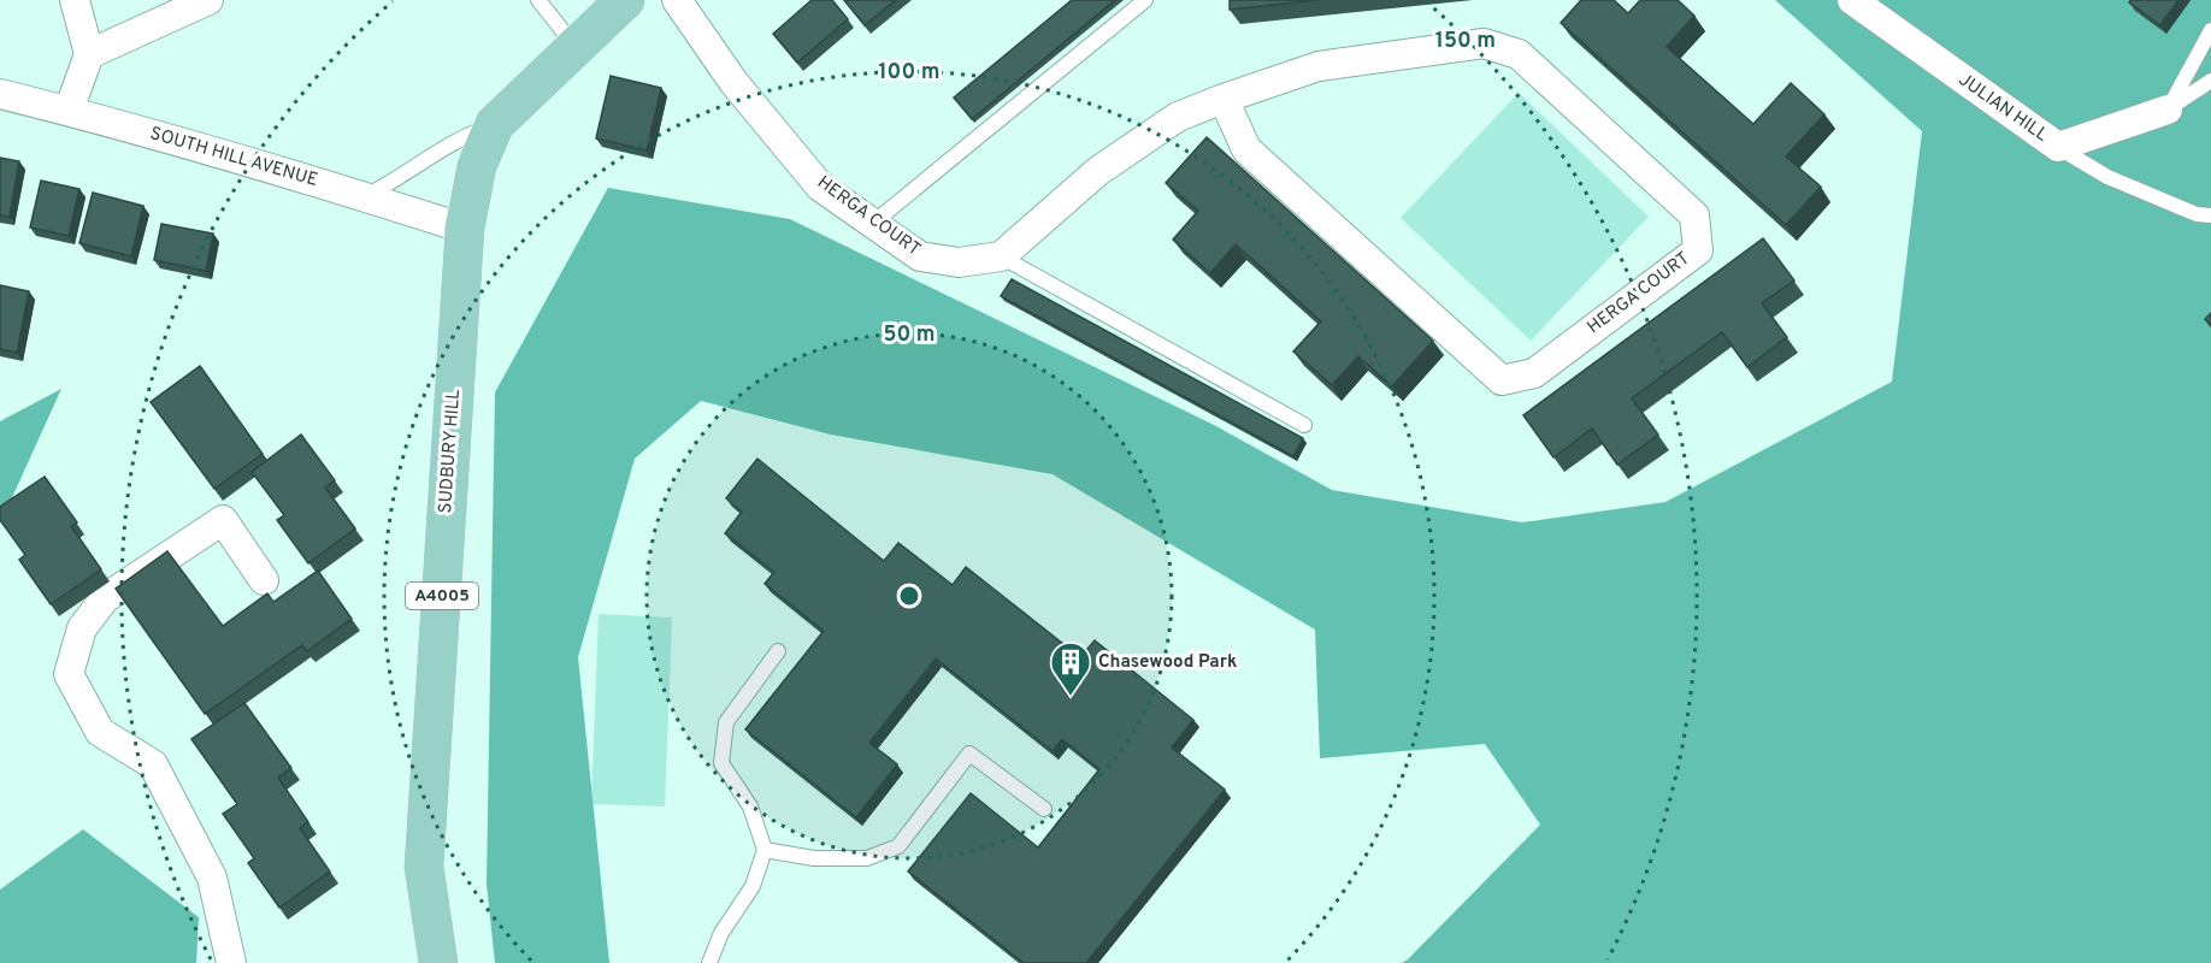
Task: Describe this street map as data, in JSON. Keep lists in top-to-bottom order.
{
  "streets": {
    "main road": ["SUDBURY HILL", "A4005"],
    "street": ["JULIAN HILL", "SOUTH HILL AVENUE", "HERGA COURT"]
  },
  "crossings": [
    ["SOUTH HILL AVENUE", "SUDBURY HILL"]
  ],
  "places": {
    "building": ["Chasewood Park"]
  },
  "rings": ["150 m", "100 m", "50 m"]
}
